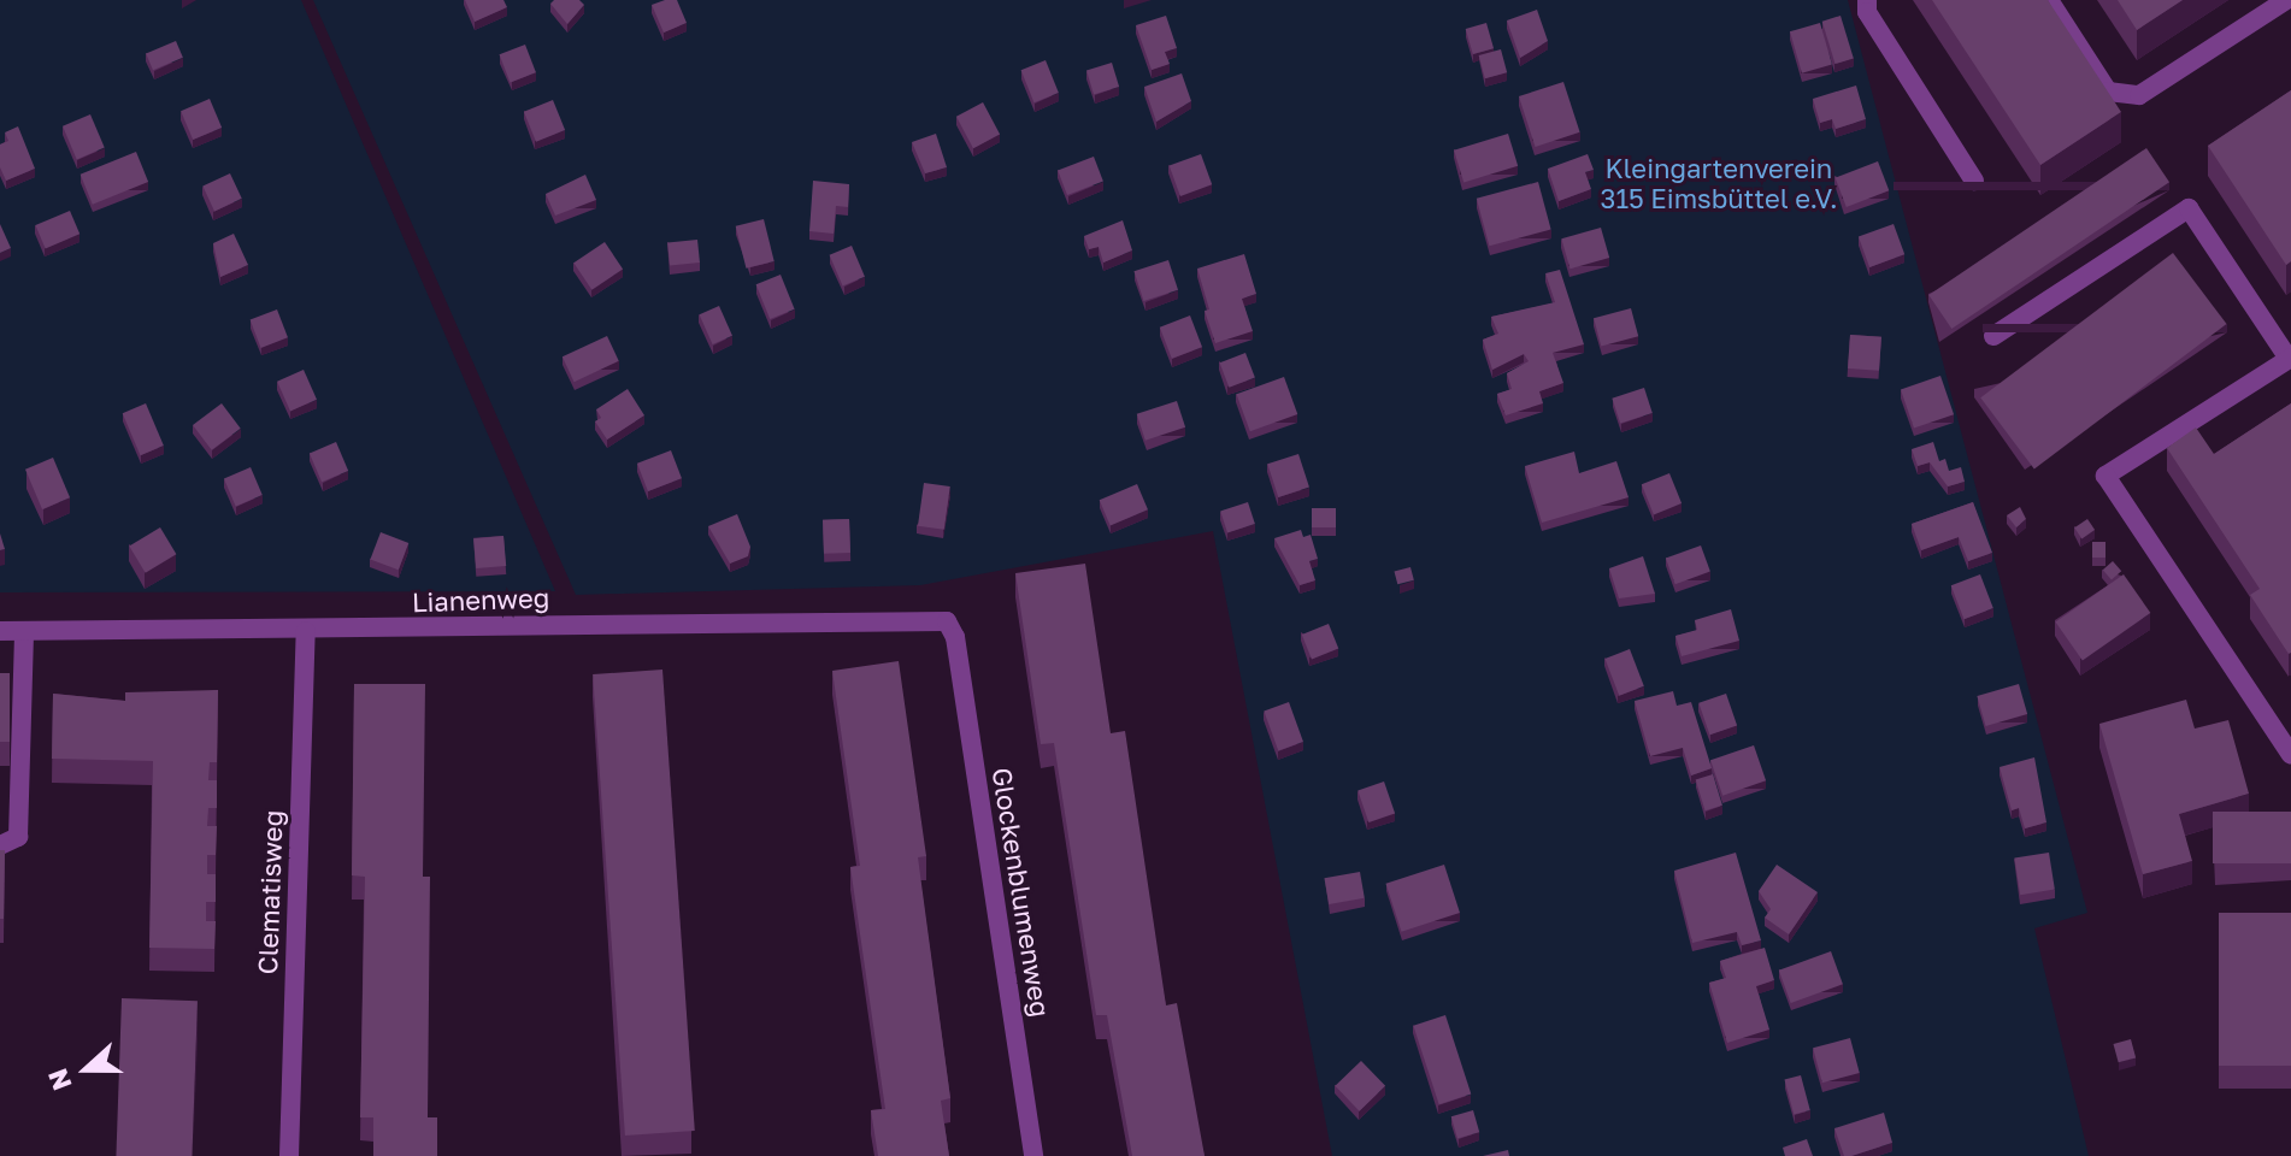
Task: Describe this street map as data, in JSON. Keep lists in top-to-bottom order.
{
  "streets": {
    "street": ["Lianenweg", "Clematisweg", "Glockenblumenweg"]
  },
  "crossings": [
    ["Lianenweg", "Clematisweg"],
    ["Lianenweg", "Glockenblumenweg"]
  ],
  "parks": ["Kleingartenverein 315 Eimsbüttel e.V."],
  "north": "left"
}
